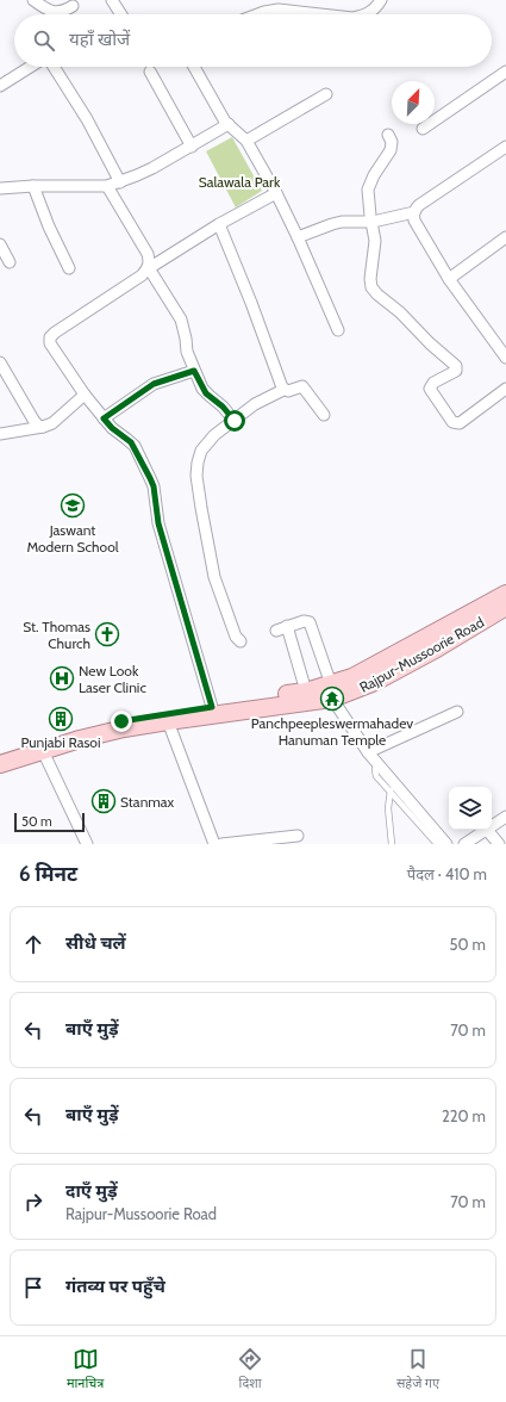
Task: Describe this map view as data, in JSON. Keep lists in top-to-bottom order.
{
  "streets": {
    "main road": ["Rajpur-Mussoorie Road"]
  },
  "parks": ["Salawala Park"],
  "places": {
    "school or university": ["Jaswant Modern School"],
    "church": ["St. Thomas Church"],
    "hospital": ["New Look Laser Clinic"],
    "temple": ["Panchpeepleswermahadev Hanuman Temple"],
    "building": ["Punjabi Rasoi", "Stanmax"]
  },
  "scale_bar": "50 m",
  "north": "top right",
  "page": {
    "search": "यहाँ खोजें",
    "scale": "50 m",
    "heading": ["6 मिनट", "पैदल · 410 m"],
    "list": [
      ["सीधे चलें", "50 m"],
      ["बाएँ मुड़ें", "70 m"],
      ["बाएँ मुड़ें", "220 m"],
      ["दाएँ मुड़ें", "Rajpur-Mussoorie Road", "70 m"],
      "गंतव्य पर पहुँचे"
    ],
    "nav": ["मानचित्र", "दिशा", "सहेजे गए"]
  }
}
